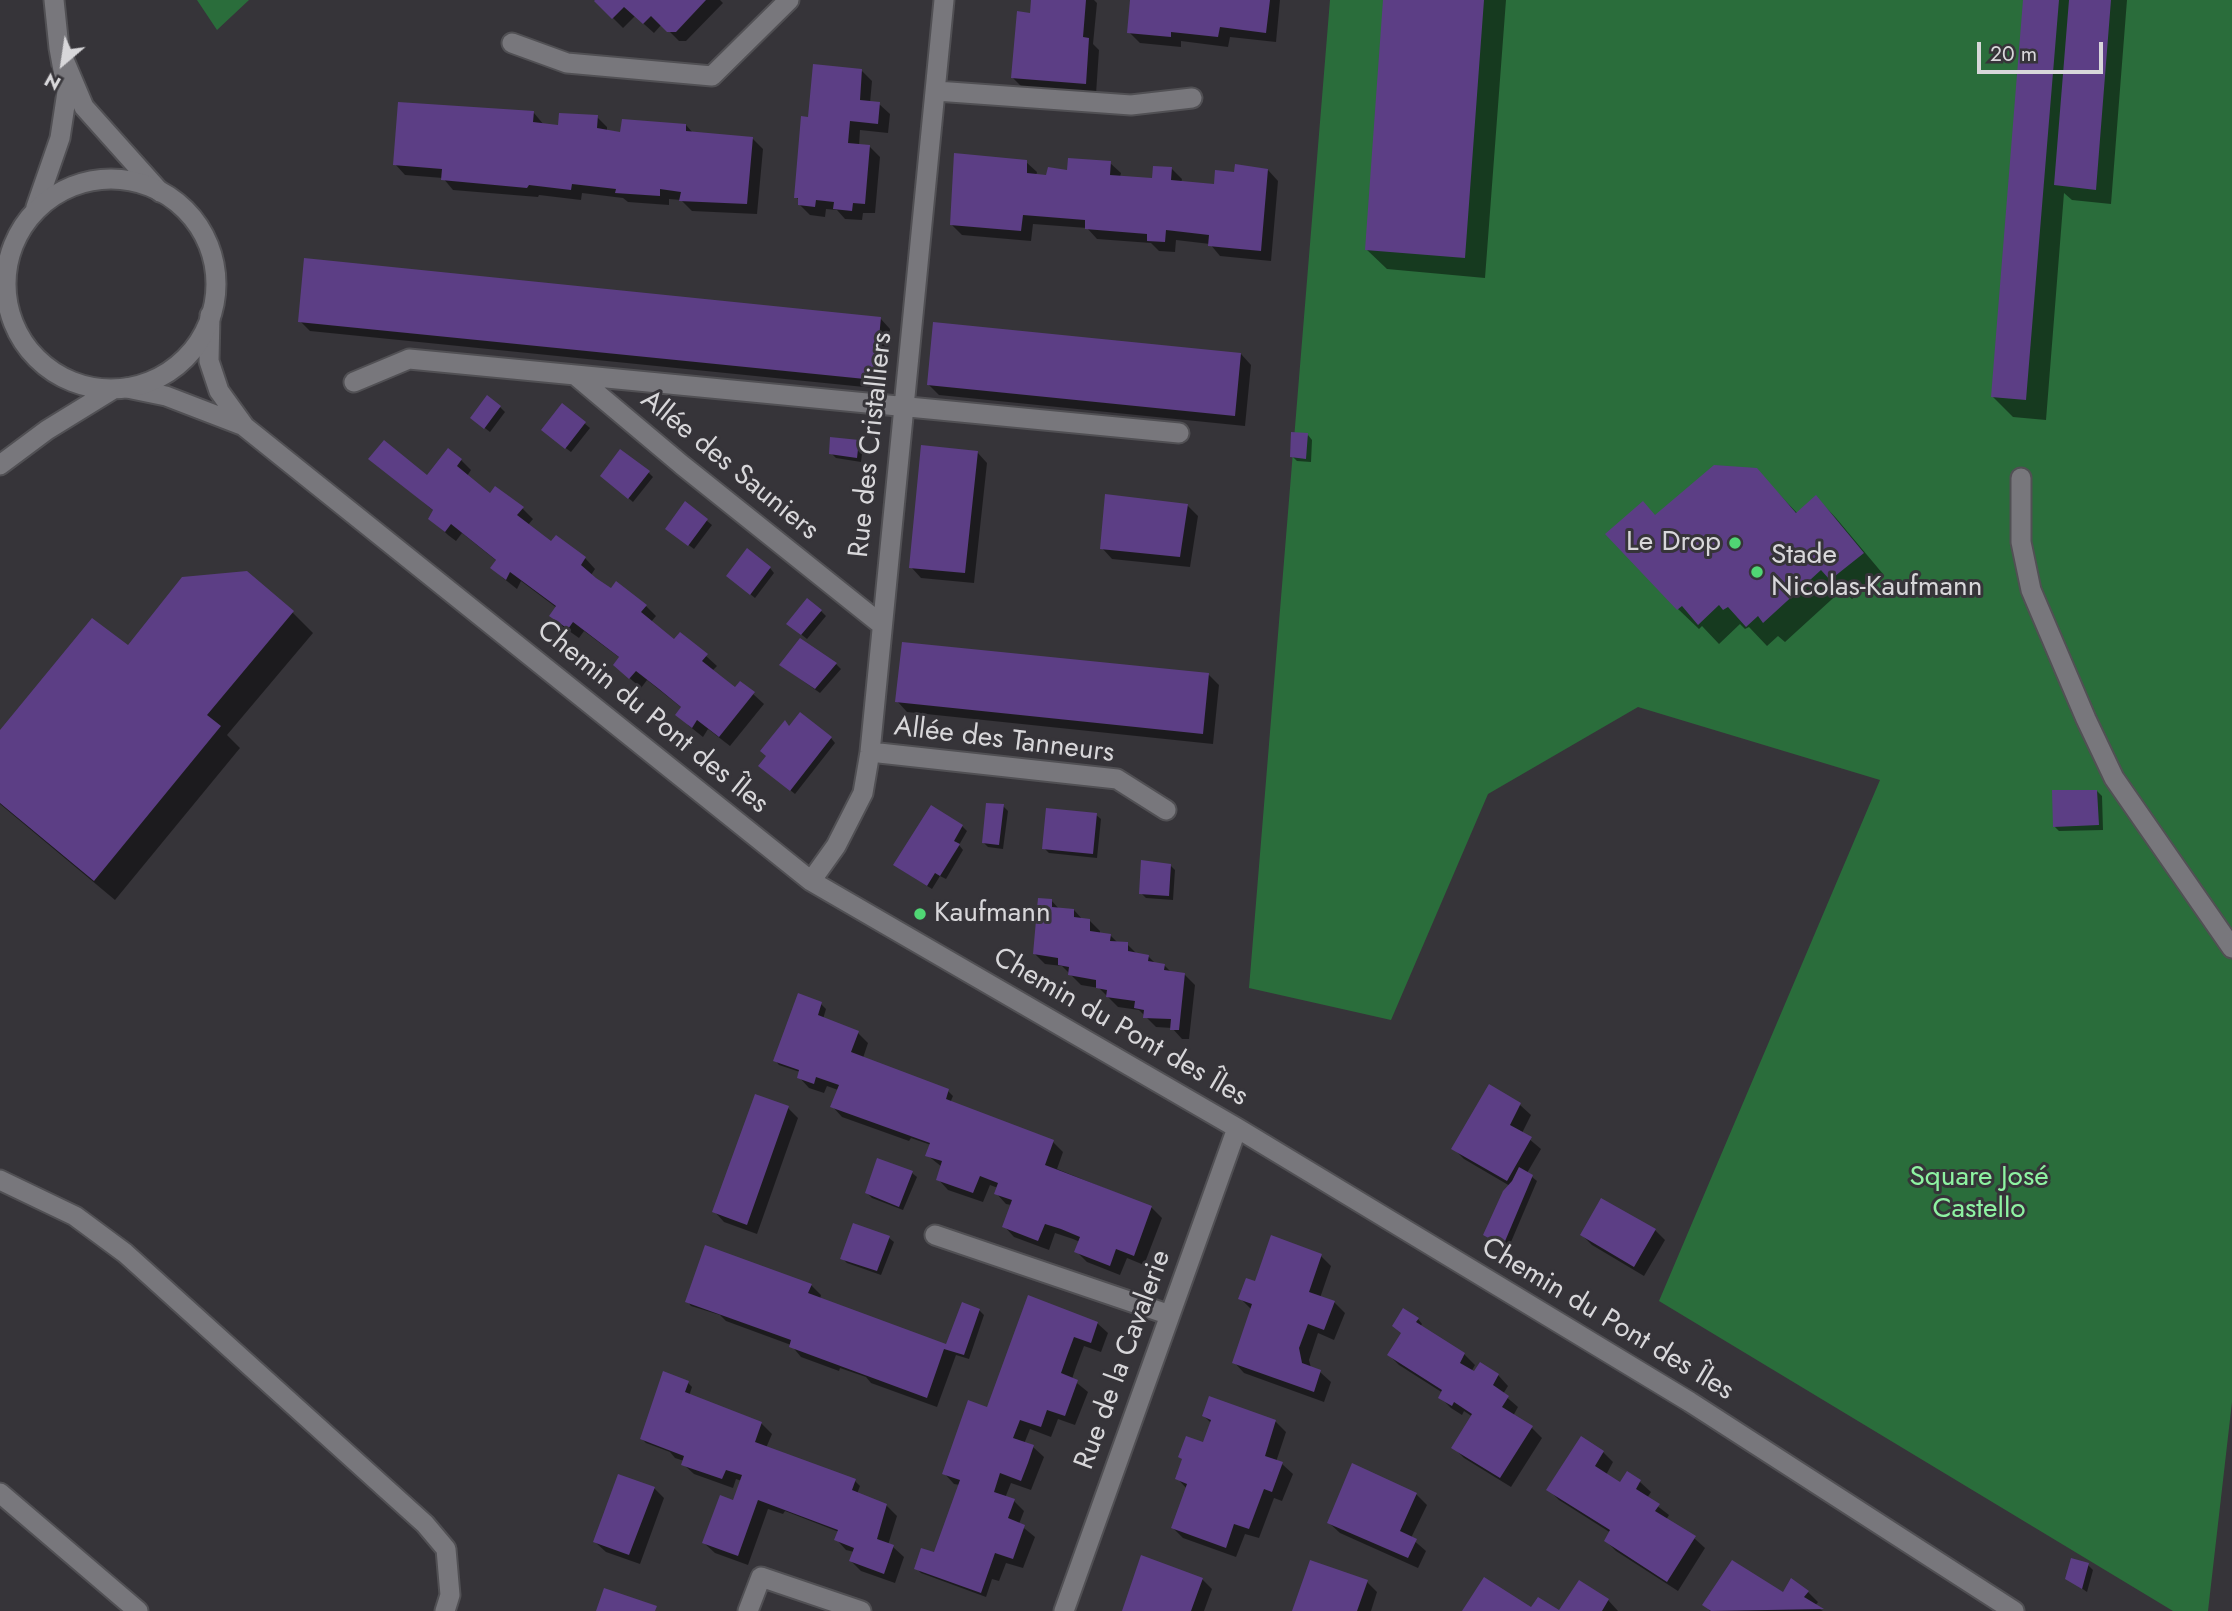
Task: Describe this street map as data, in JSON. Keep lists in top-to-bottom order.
{
  "streets": {
    "street": [
      "Rue des Cristalliers",
      "Allée des Sauniers",
      "Chemin du Pont des Îles",
      "Allée des Tanneurs",
      "Rue de la Cavalerie"
    ]
  },
  "crossings": [
    ["Rue des Cristalliers", "Allée des Sauniers"],
    ["Rue des Cristalliers", "Chemin du Pont des Îles"],
    ["Rue des Cristalliers", "Allée des Tanneurs"],
    ["Chemin du Pont des Îles", "Rue de la Cavalerie"]
  ],
  "parks": ["Square José Castello"],
  "places": ["Le Drop", "Stade Nicolas-Kaufmann", "Kaufmann"],
  "scale_bar": "20 m",
  "north": "bottom left"
}
